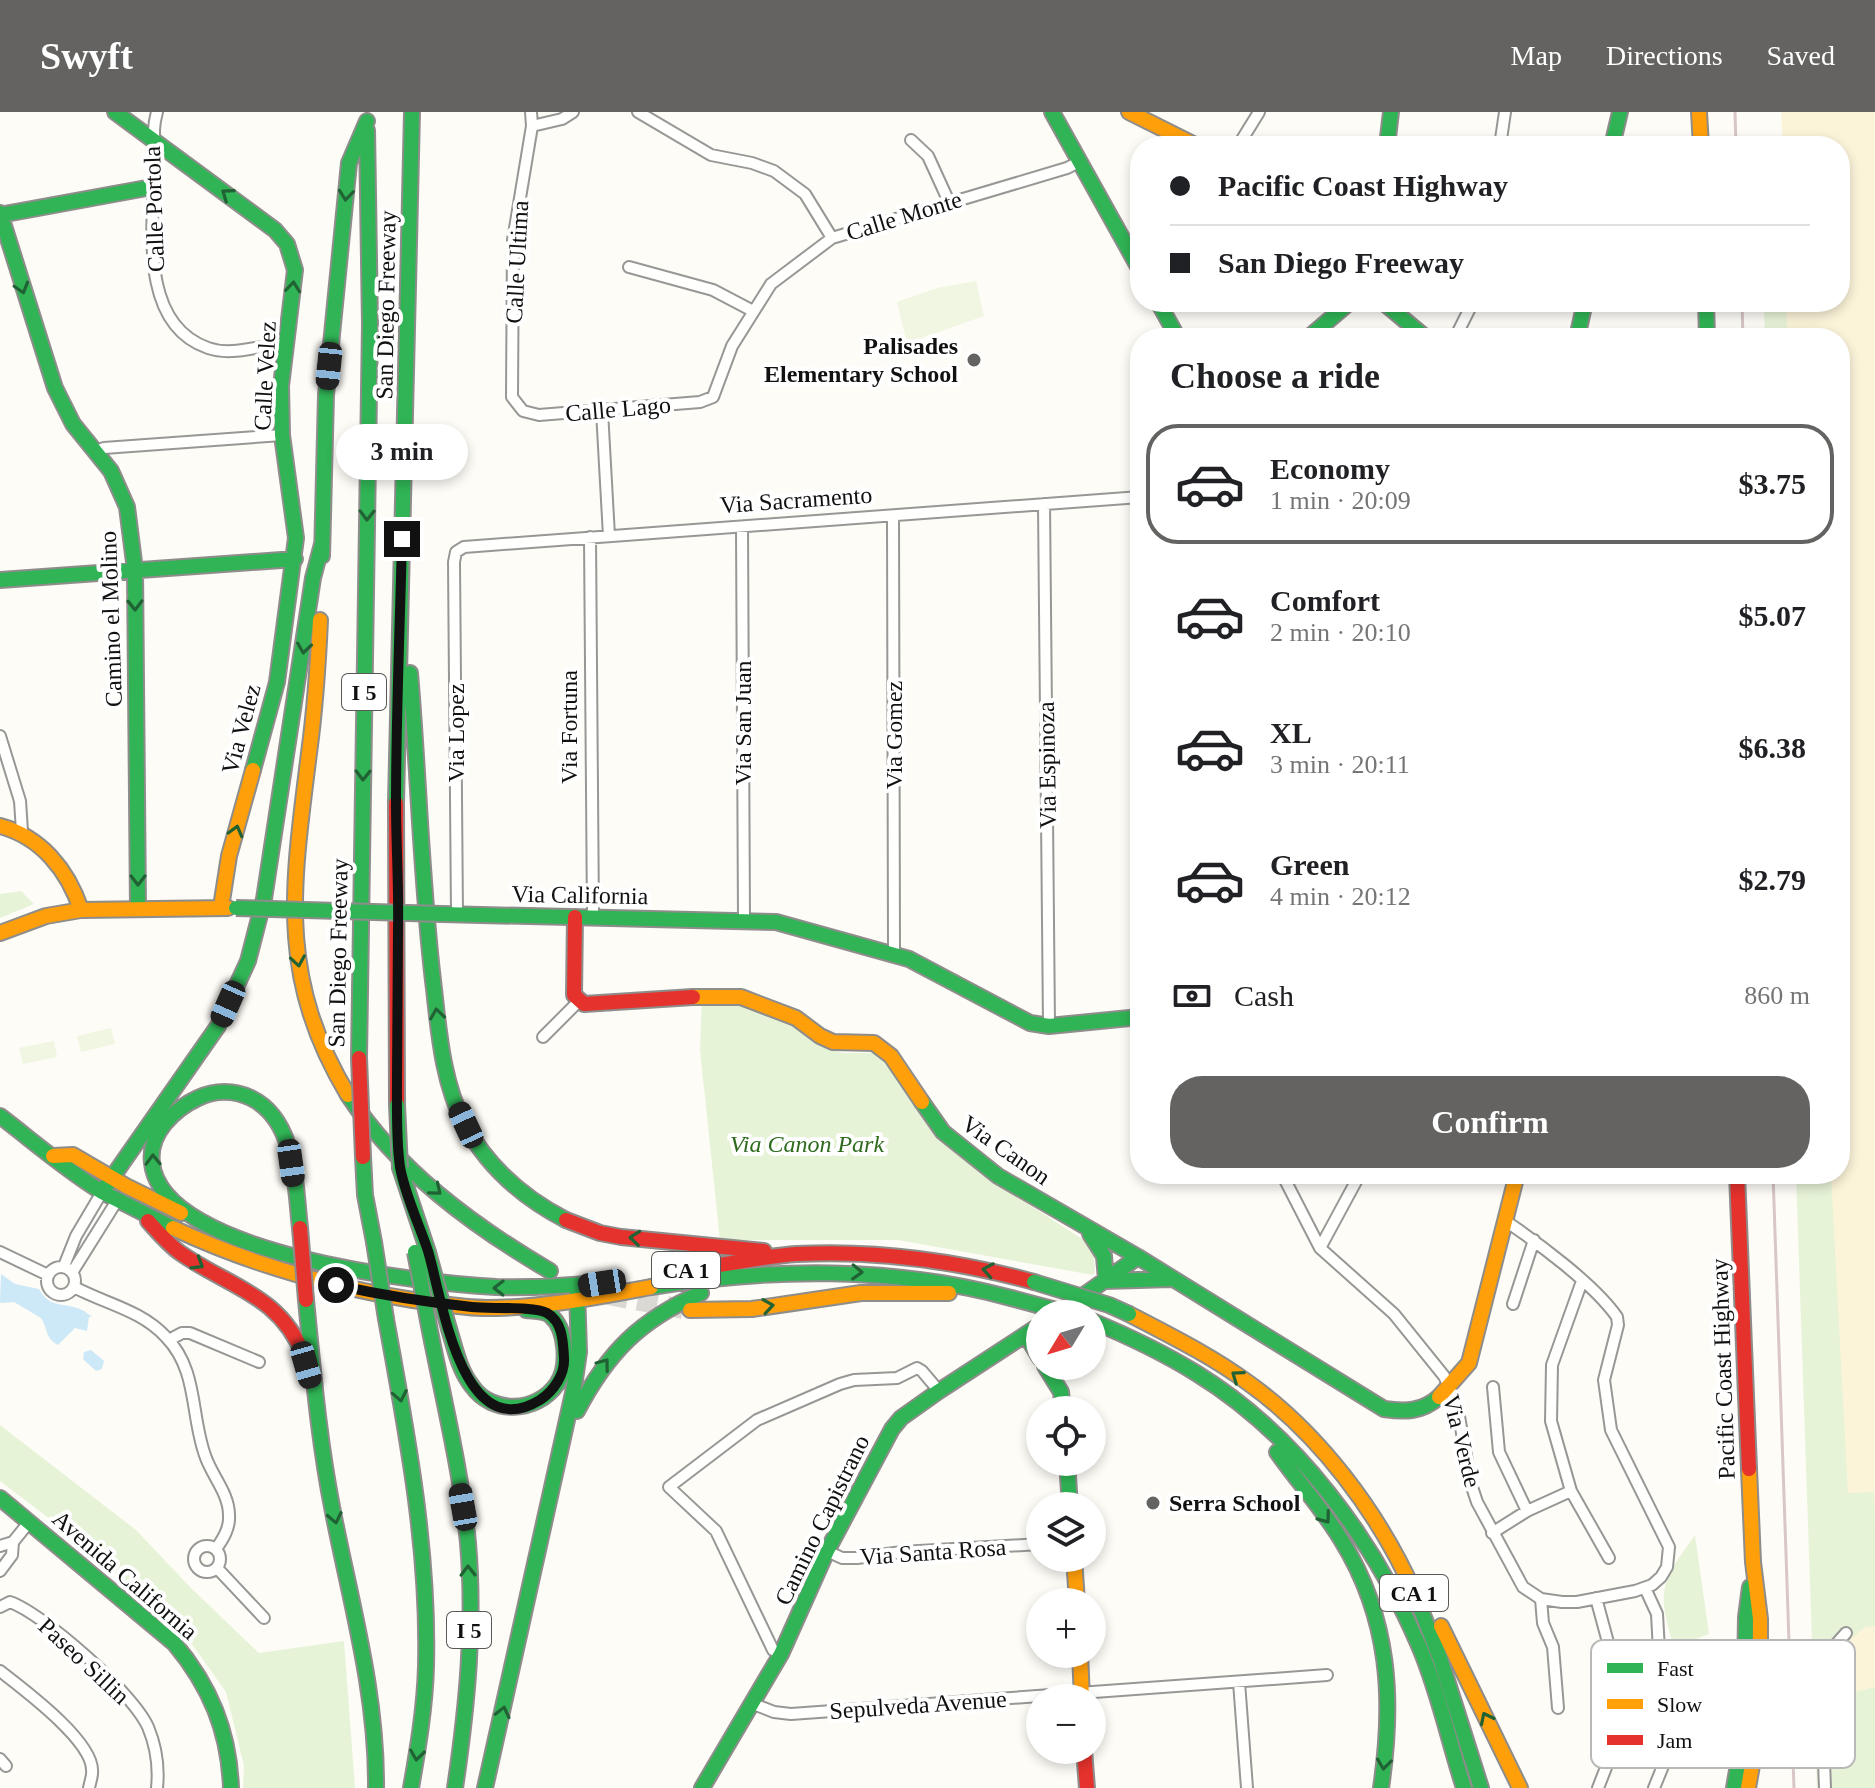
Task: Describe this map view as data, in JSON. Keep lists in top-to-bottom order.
{
  "streets": {
    "main road": [
      "San Diego Freeway",
      "Calle Velez",
      "Camino el Molino",
      "I 5",
      "Via Velez",
      "Via California",
      "Via Canon",
      "CA 1",
      "Pacific Coast Highway",
      "Camino Capistrano",
      "Avenida California"
    ],
    "street": [
      "Calle Portola",
      "Calle Monte",
      "Calle Ultima",
      "Calle Lago",
      "Via Sacramento",
      "Via San Juan",
      "Via Fortuna",
      "Via Lopez",
      "Via Gomez",
      "Via Espinoza",
      "Via Verde",
      "Via Santa Rosa",
      "Paseo Sillin",
      "Sepulveda Avenue"
    ]
  },
  "crossings": [
    ["Calle Portola", "Calle Velez"],
    ["Calle Monte", "Calle Lago"],
    ["Calle Ultima", "Calle Lago"],
    ["Calle Velez", "Via Velez"],
    ["Via Sacramento", "Via San Juan"],
    ["Via Sacramento", "Via Fortuna"],
    ["Via Sacramento", "Via Lopez"],
    ["Via Sacramento", "Via Gomez"],
    ["Via Sacramento", "Via Espinoza"],
    ["Camino el Molino", "Via California"],
    ["Via San Juan", "Via California"],
    ["Via Fortuna", "Via California"],
    ["Via Velez", "Via California"],
    ["Via Lopez", "Via California"],
    ["Via Gomez", "Via California"],
    ["Via Espinoza", "Via California"],
    ["Via Canon", "Via Verde"],
    ["Camino Capistrano", "Via Santa Rosa"],
    ["Camino Capistrano", "Sepulveda Avenue"]
  ],
  "one_way": ["Calle Velez", "Camino el Molino"],
  "parks": ["Via Canon Park"],
  "places": ["Palisades Elementary School", "Serra School"],
  "legend": ["Fast", "Slow", "Jam"],
  "north": "bottom left",
  "page": {
    "header": "Swyft",
    "nav": ["Map", "Directions", "Saved"],
    "banner": ["Pacific Coast Highway", "San Diego Freeway"],
    "heading": "Choose a ride",
    "bubble": "3 min",
    "list": [
      {
        "name": "Economy",
        "note": "1 min · 20:09",
        "value": "$3.75"
      },
      {
        "name": "Comfort",
        "note": "2 min · 20:10",
        "value": "$5.07"
      },
      {
        "name": "XL",
        "note": "3 min · 20:11",
        "value": "$6.38"
      },
      {
        "name": "Green",
        "note": "4 min · 20:12",
        "value": "$2.79"
      }
    ],
    "pay": ["Cash", "860 m"],
    "buttons": "Confirm",
    "map_buttons": ["+", "−"]
  }
}
